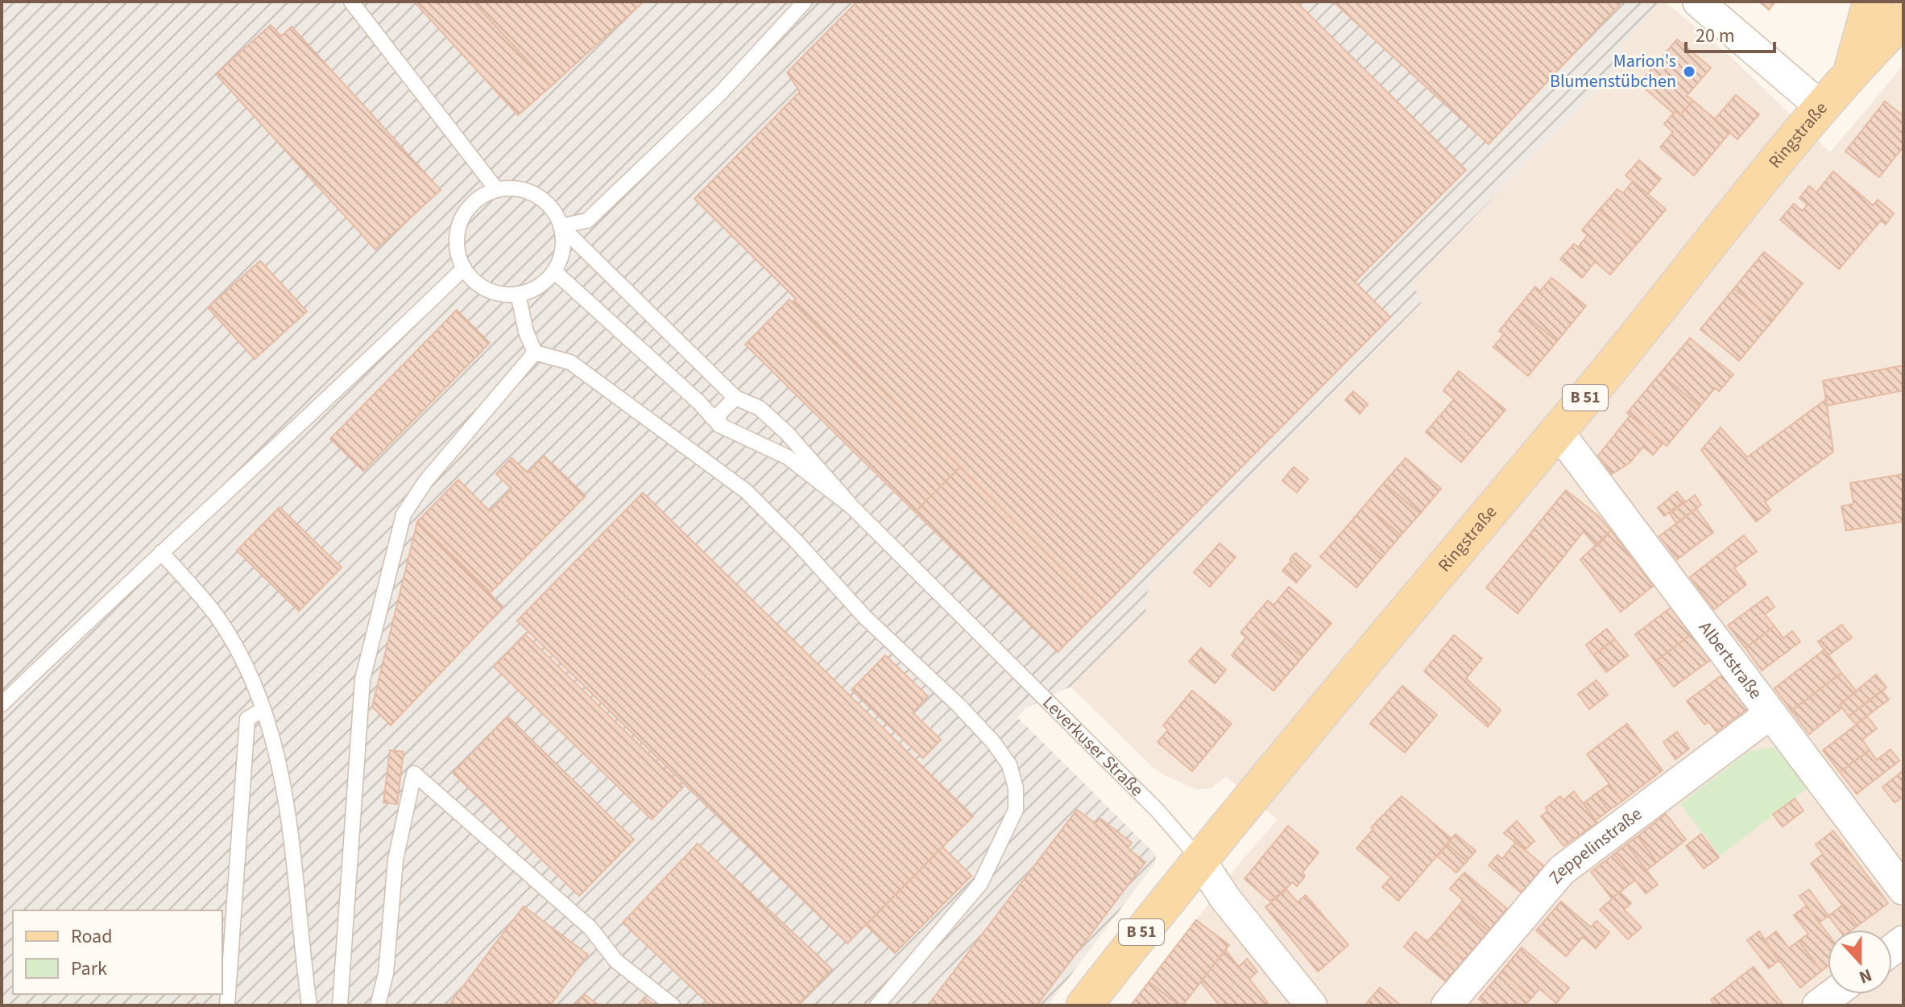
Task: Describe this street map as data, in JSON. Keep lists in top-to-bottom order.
{
  "streets": {
    "main road": ["Ringstraße", "B 51"],
    "street": ["Albertstraße", "Leverkuser Straße", "Zeppelinstraße"]
  },
  "crossings": [
    ["Ringstraße", "Albertstraße"],
    ["Ringstraße", "Leverkuser Straße"],
    ["Albertstraße", "Zeppelinstraße"]
  ],
  "places": ["Marion's Blumenstübchen"],
  "legend": ["Road", "Park"],
  "scale_bar": "20 m",
  "north": "bottom"
}
